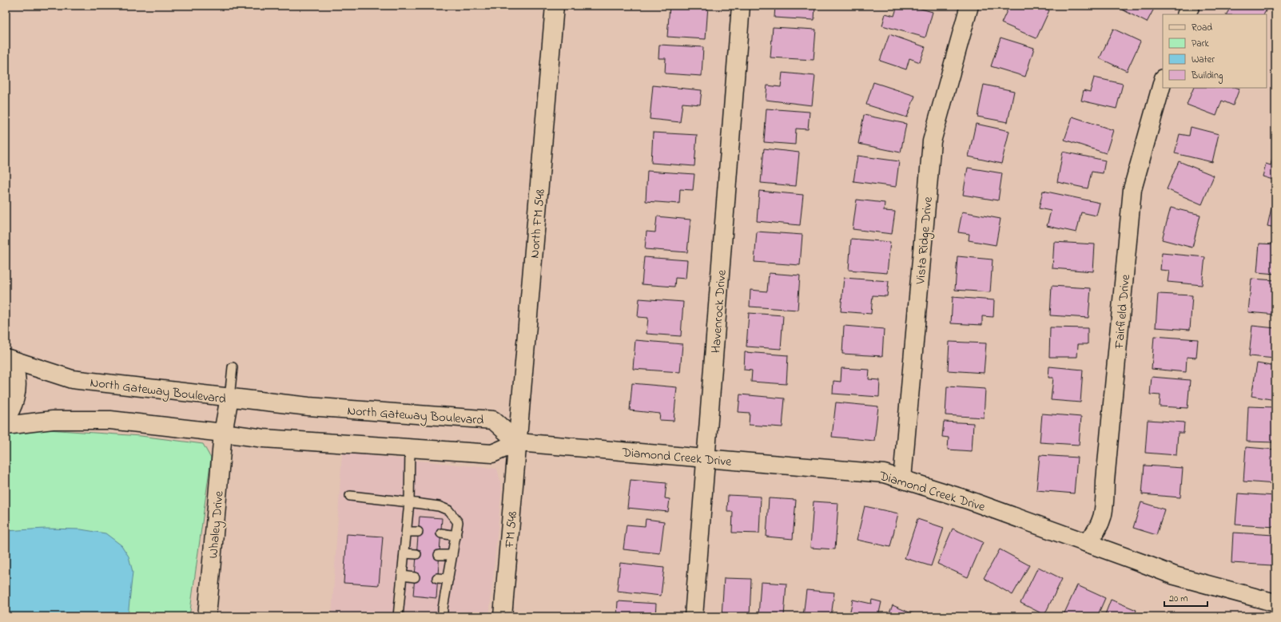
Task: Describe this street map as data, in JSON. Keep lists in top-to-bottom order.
{
  "streets": {
    "street": [
      "North FM 548",
      "Vista Ridge Drive",
      "Havenrock Drive",
      "Fairfield Drive",
      "North Gateway Boulevard",
      "Diamond Creek Drive",
      "Whaley Drive",
      "FM 548"
    ]
  },
  "crossings": [
    ["North FM 548", "North Gateway Boulevard"],
    ["North FM 548", "Diamond Creek Drive"],
    ["North FM 548", "FM 548"],
    ["Vista Ridge Drive", "Diamond Creek Drive"],
    ["Havenrock Drive", "Diamond Creek Drive"],
    ["Fairfield Drive", "Diamond Creek Drive"],
    ["North Gateway Boulevard", "Diamond Creek Drive"],
    ["North Gateway Boulevard", "Whaley Drive"],
    ["North Gateway Boulevard", "FM 548"],
    ["Diamond Creek Drive", "FM 548"]
  ],
  "legend": [
    "Road",
    "Park",
    "Water",
    "Building"
  ],
  "scale_bar": "20 m"
}
